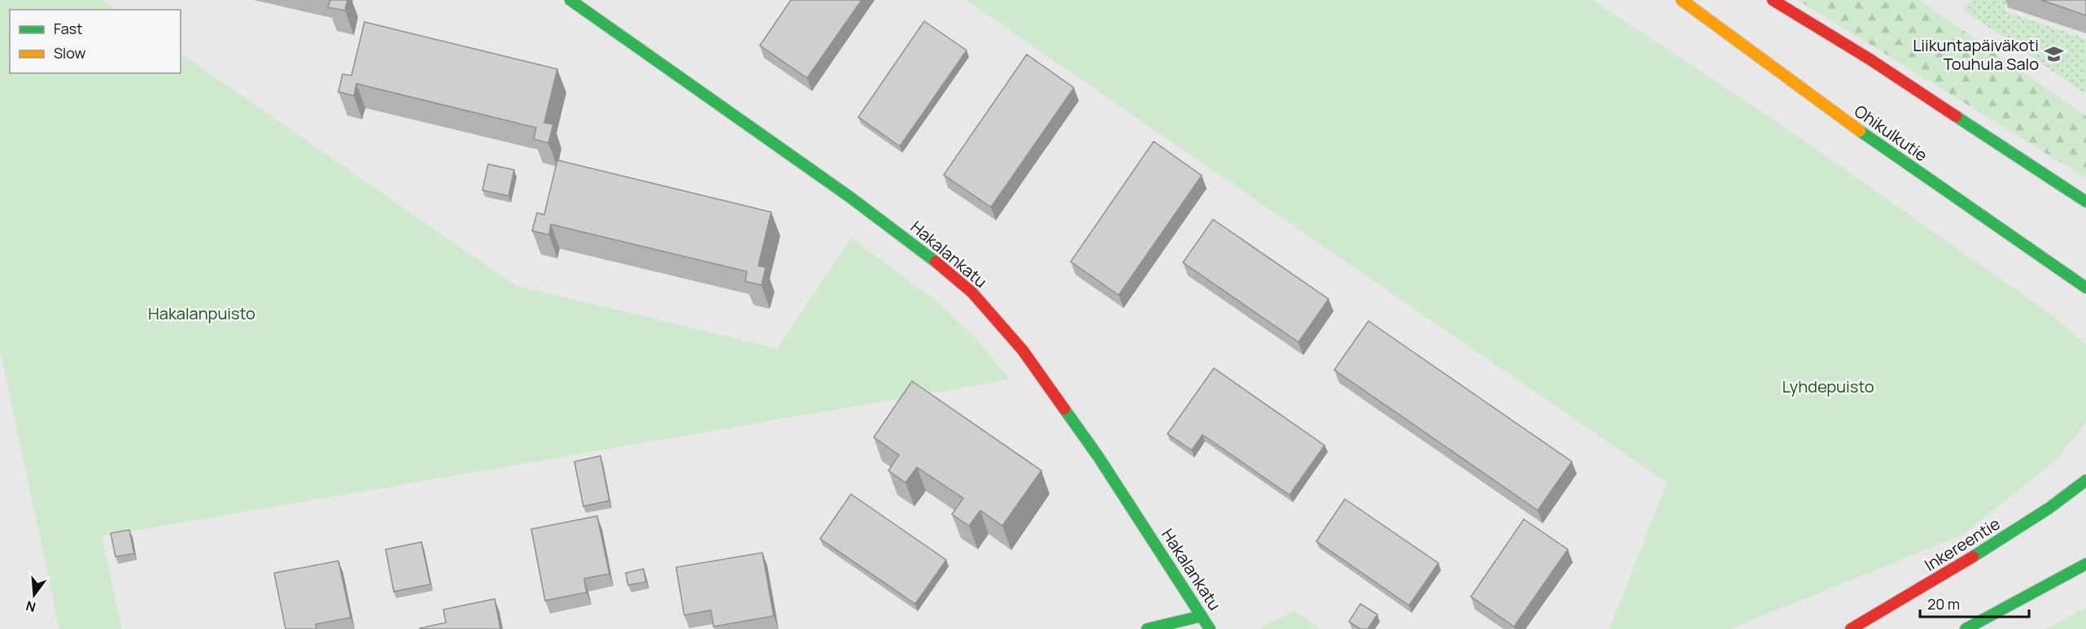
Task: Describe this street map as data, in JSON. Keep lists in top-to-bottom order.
{
  "streets": {
    "street": ["Ohikulkutie", "Hakalankatu", "Inkereentie"]
  },
  "parks": ["Hakalanpuisto", "Lyhdepuisto"],
  "places": {
    "school or university": ["Liikuntapäiväkoti Touhula Salo"]
  },
  "legend": ["Fast", "Slow"],
  "scale_bar": "20 m",
  "north": "bottom"
}
